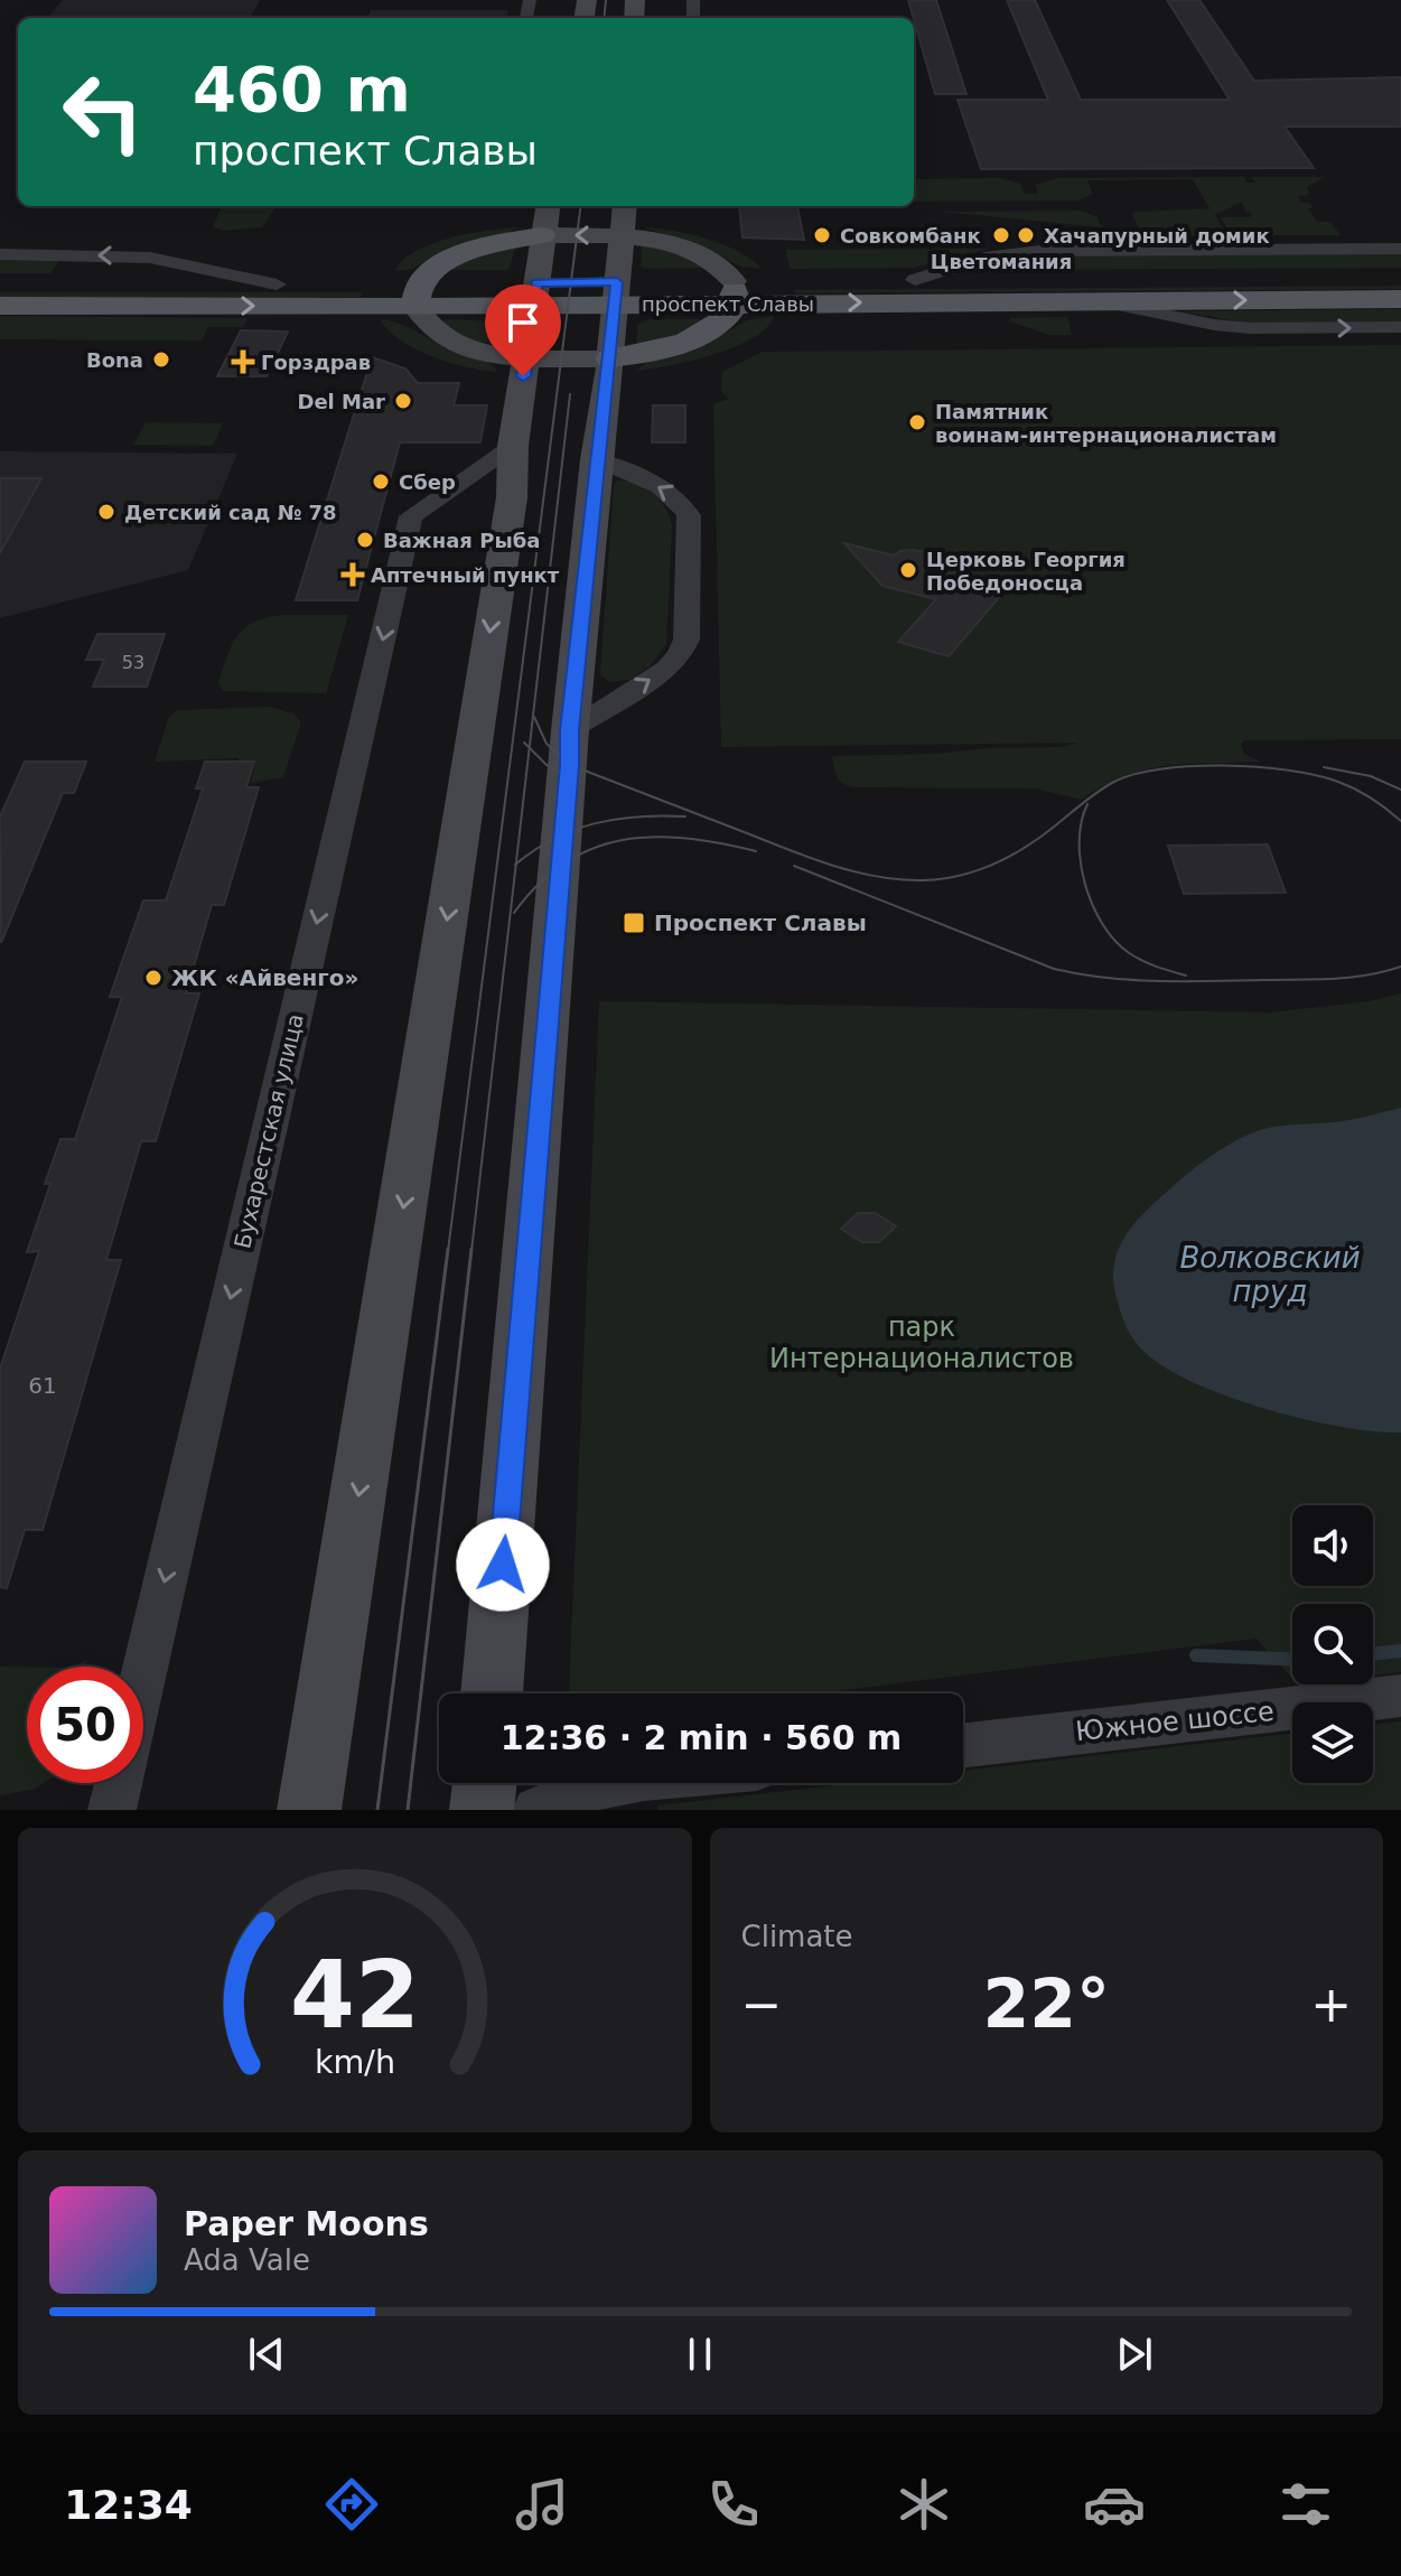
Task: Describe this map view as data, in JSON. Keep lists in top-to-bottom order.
{
  "streets": {
    "main road": ["проспект Славы"],
    "street": ["Бухарестская улица", "Южное шоссе"]
  },
  "one_way": ["Бухарестская улица"],
  "water": ["Волковский пруд"],
  "parks": ["парк Интернационалистов"],
  "places": {
    "other": [
      "Совкомбанк",
      "Цветомания",
      "Хачапурный домик",
      "Bona",
      "Del Mar",
      "Памятник воинам-интернационалистам",
      "Сбер",
      "Детский сад № 78",
      "Важная Рыба",
      "Церковь Георгия Победоносца",
      "ЖК «Айвенго»"
    ],
    "health": ["Горздрав", "Аптечный пункт"],
    "transit": ["Проспект Славы"]
  },
  "house_numbers": ["53", "61"],
  "page": {
    "turn": ["460 m", "проспект Славы"],
    "limit": "50",
    "trip": "12:36 · 2 min · 560 m",
    "tile": "Climate",
    "heat": ["−", "22°", "+"],
    "song": ["Paper Moons", "Ada Vale"],
    "tabs": "12:34",
    "gauge": ["42", "km/h"]
  }
}
